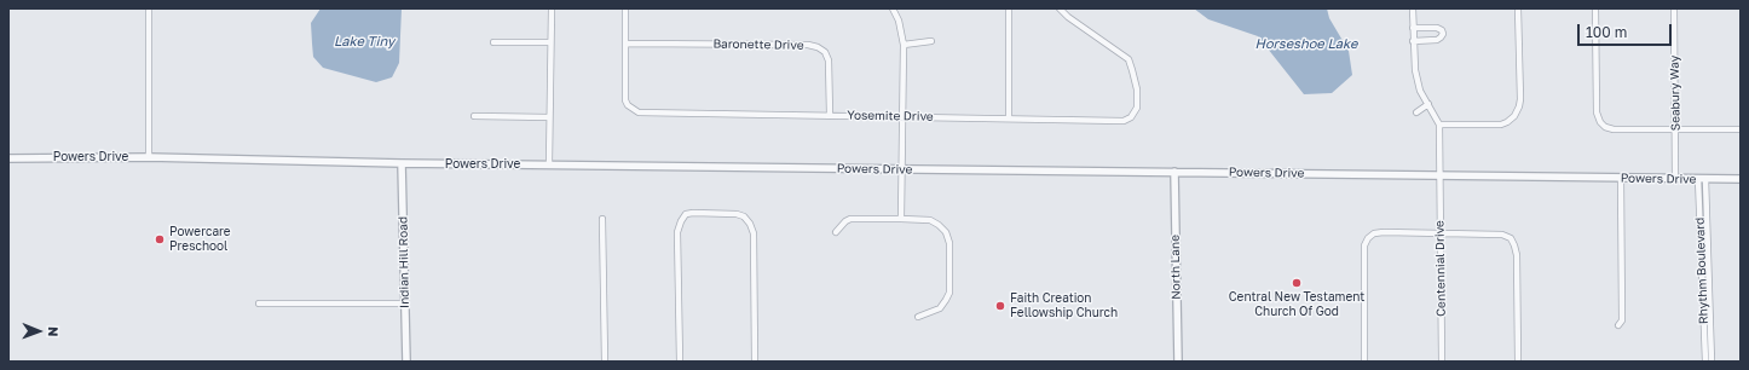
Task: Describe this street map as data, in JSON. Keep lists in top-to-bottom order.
{
  "streets": {
    "street": [
      "Baronette Drive",
      "Seabury Way",
      "Yosemite Drive",
      "Powers Drive",
      "Indian Hill Road",
      "North Lane",
      "Centennial Drive",
      "Rhythm Boulevard"
    ]
  },
  "crossings": [
    ["Baronette Drive", "Yosemite Drive"],
    ["Seabury Way", "Powers Drive"],
    ["Powers Drive", "Indian Hill Road"],
    ["Powers Drive", "North Lane"],
    ["Powers Drive", "Centennial Drive"],
    ["Powers Drive", "Rhythm Boulevard"]
  ],
  "water": ["Lake Tiny", "Horseshoe Lake"],
  "places": ["Powercare Preschool", "Central New Testament Church Of God", "Faith Creation Fellowship Church"],
  "scale_bar": "100 m",
  "north": "right"
}
